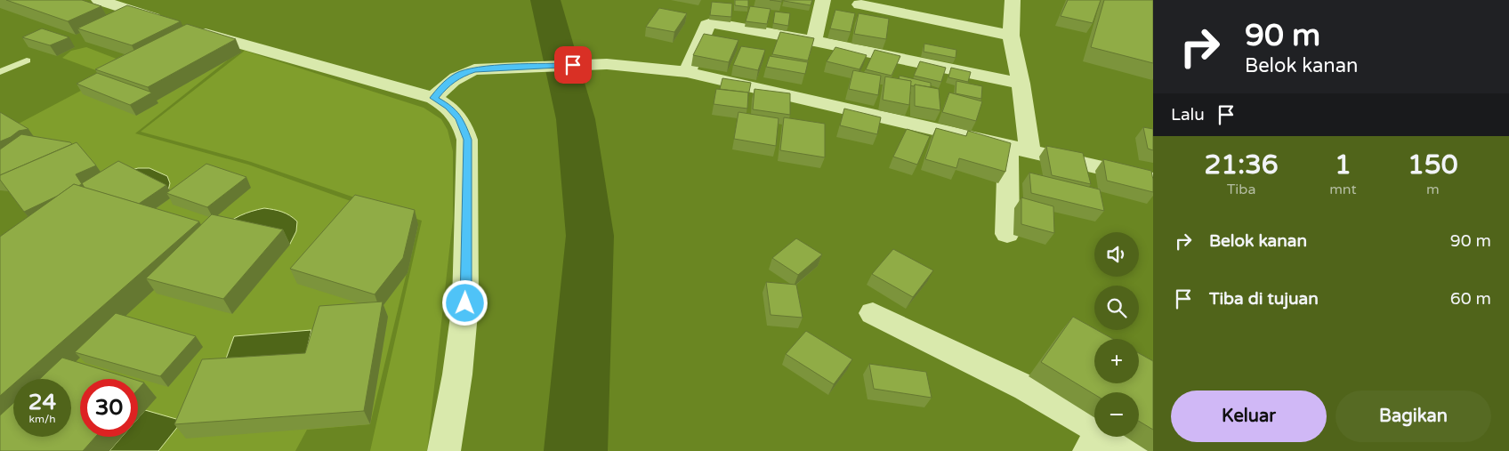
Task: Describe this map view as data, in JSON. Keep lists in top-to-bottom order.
{
  "page": {
    "turn": ["90 m", "Belok kanan"],
    "then": "Lalu",
    "eta": [
      "21:36",
      "Tiba",
      "1",
      "mnt",
      "150",
      "m"
    ],
    "list": [
      {
        "name": "Belok kanan",
        "value": "90 m"
      },
      {
        "name": "Tiba di tujuan",
        "value": "60 m"
      }
    ],
    "map_buttons": ["+", "−"],
    "speed": "24 km/h",
    "limit": "30",
    "buttons": ["Keluar", "Bagikan"]
  }
}
